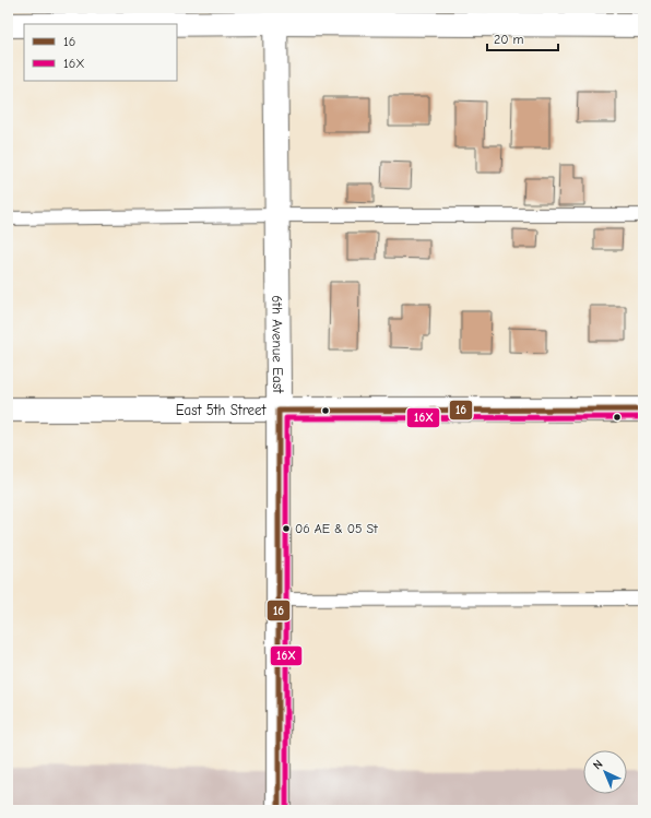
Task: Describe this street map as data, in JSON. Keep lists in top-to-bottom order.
{
  "streets": {
    "street": ["6th Avenue East", "East 5th Street"]
  },
  "crossings": [
    ["6th Avenue East", "East 5th Street"]
  ],
  "places": ["06 AE & 05 St"],
  "lines": ["transit line 16", "transit line 16X"],
  "legend": ["16", "16X"],
  "scale_bar": "20 m",
  "north": "top left"
}
